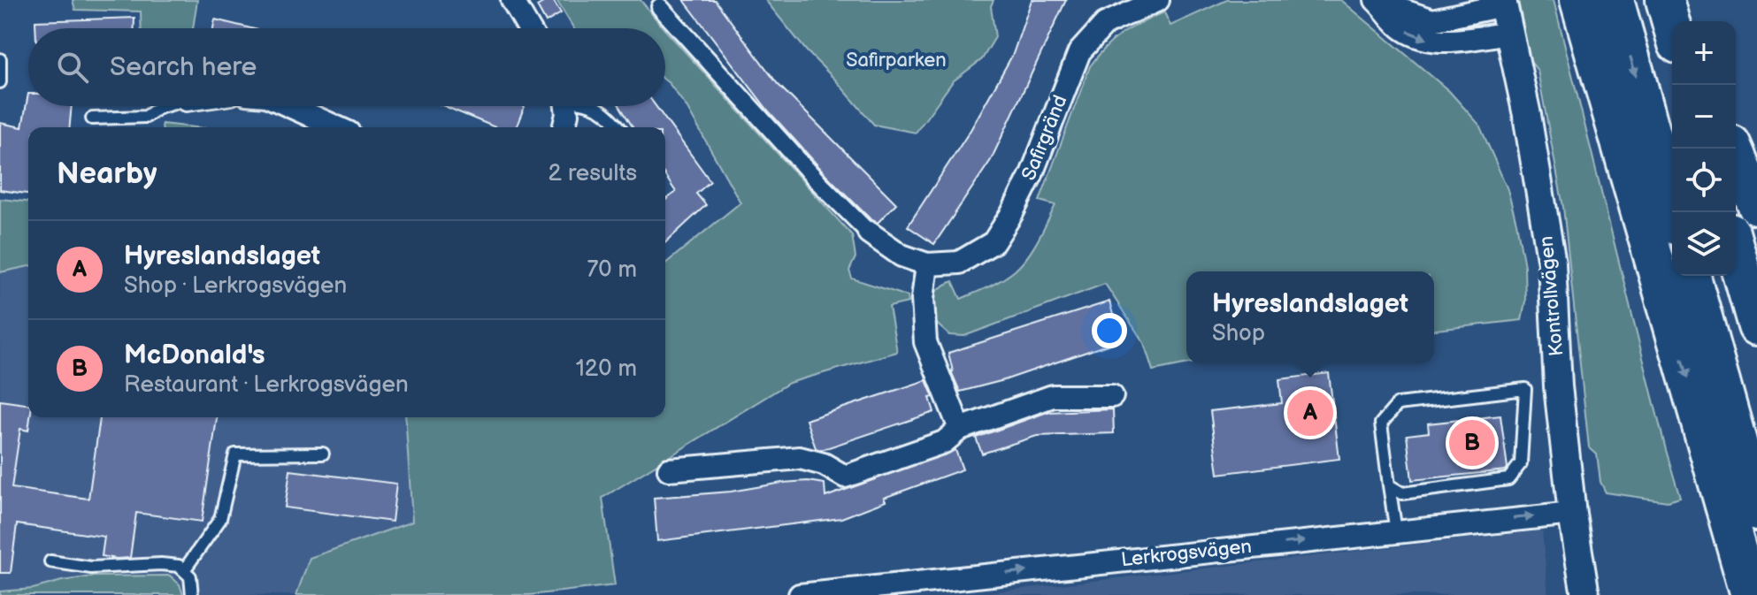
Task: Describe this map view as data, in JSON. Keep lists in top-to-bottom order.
{
  "streets": {
    "street": ["Safirgränd", "Kontrollvägen", "Lerkrogsvägen"]
  },
  "crossings": [
    ["Kontrollvägen", "Lerkrogsvägen"]
  ],
  "parks": ["Safirparken"],
  "page": {
    "map_buttons": ["+", "−"],
    "search": "Search here",
    "heading": ["Nearby", "2 results"],
    "list": [
      {
        "mark": "A",
        "name": "Hyreslandslaget",
        "note": "Shop · Lerkrogsvägen",
        "value": "70 m"
      },
      {
        "mark": "B",
        "name": "McDonald's",
        "note": "Restaurant · Lerkrogsvägen",
        "value": "120 m"
      }
    ],
    "popup": ["Hyreslandslaget", "Shop"],
    "pins": ["A", "B"]
  }
}
